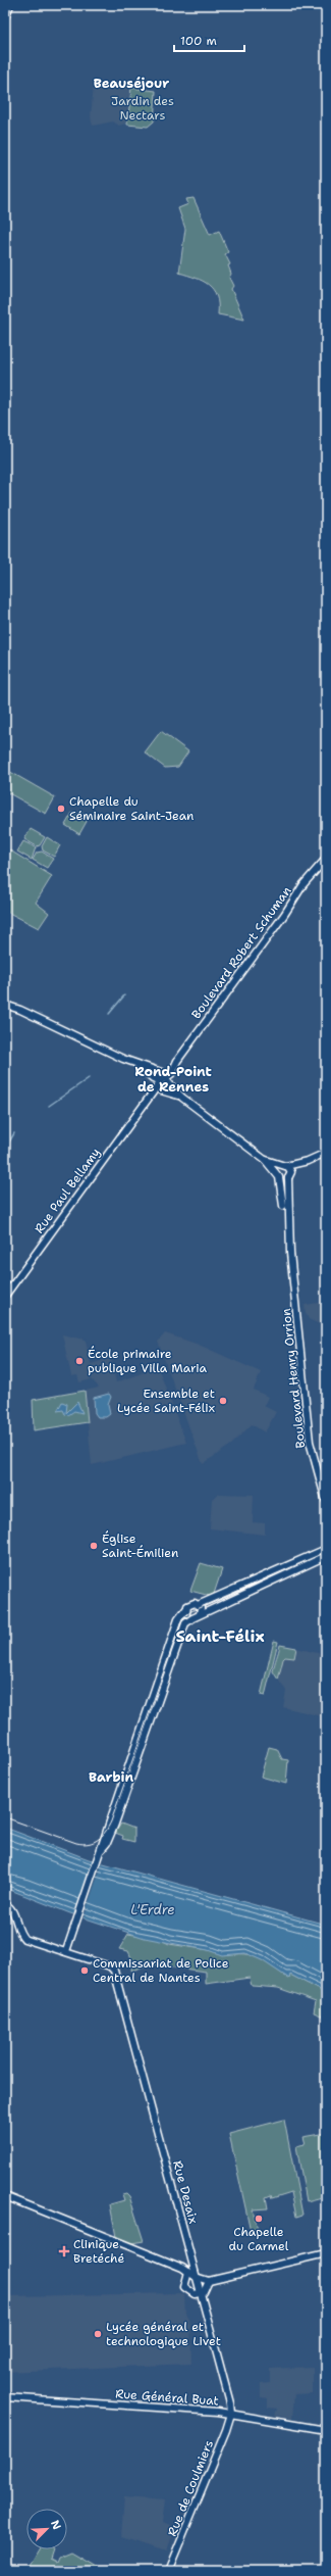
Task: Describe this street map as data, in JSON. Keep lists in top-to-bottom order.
{
  "streets": {
    "street": [
      "Boulevard Robert Schuman",
      "Rue Paul Bellamy",
      "Boulevard Henry Orrion",
      "Rue Desaix",
      "Rue Général Buat",
      "Rue de Coulmiers"
    ]
  },
  "crossings": [
    ["Rue Desaix", "Rue Général Buat"],
    ["Rue Desaix", "Rue de Coulmiers"],
    ["Rue Général Buat", "Rue de Coulmiers"]
  ],
  "districts": [
    "Beauséjour",
    "Rond-Point de Rennes",
    "Saint-Félix",
    "Barbin"
  ],
  "water": ["L'Erdre"],
  "parks": ["Jardin des Nectars"],
  "places": {
    "other": [
      "Chapelle du Séminaire Saint-Jean",
      "École primaire publique Villa Maria",
      "Ensemble et Lycée Saint-Félix",
      "Église Saint-Émilien",
      "Commissariat de Police Central de Nantes",
      "Chapelle du Carmel",
      "Lycée général et technologique Livet"
    ],
    "health": ["Clinique Bretéché"]
  },
  "scale_bar": "100 m",
  "north": "top right"
}
